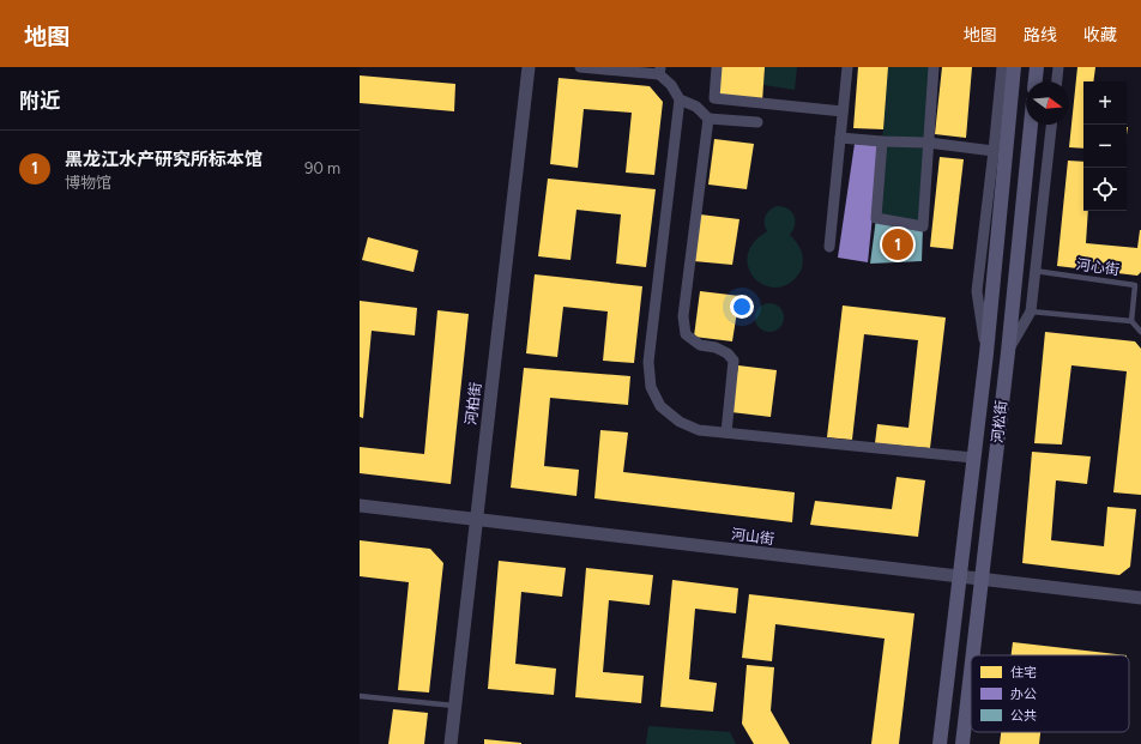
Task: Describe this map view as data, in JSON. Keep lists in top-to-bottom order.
{
  "streets": {
    "main road": ["河松街"],
    "street": ["河柏街", "河山街"],
    "lane": ["河心街"]
  },
  "crossings": [
    ["河柏街", "河山街"],
    ["河松街", "河山街"]
  ],
  "legend": ["住宅", "办公", "公共"],
  "north": "right",
  "page": {
    "header": "地图",
    "nav": ["地图", "路线", "收藏"],
    "heading": "附近",
    "map_buttons": ["+", "−"],
    "list": [
      {
        "mark": "1",
        "name": "黑龙江水产研究所标本馆",
        "note": "博物馆",
        "value": "90 m"
      }
    ],
    "pins": "1"
  }
}
